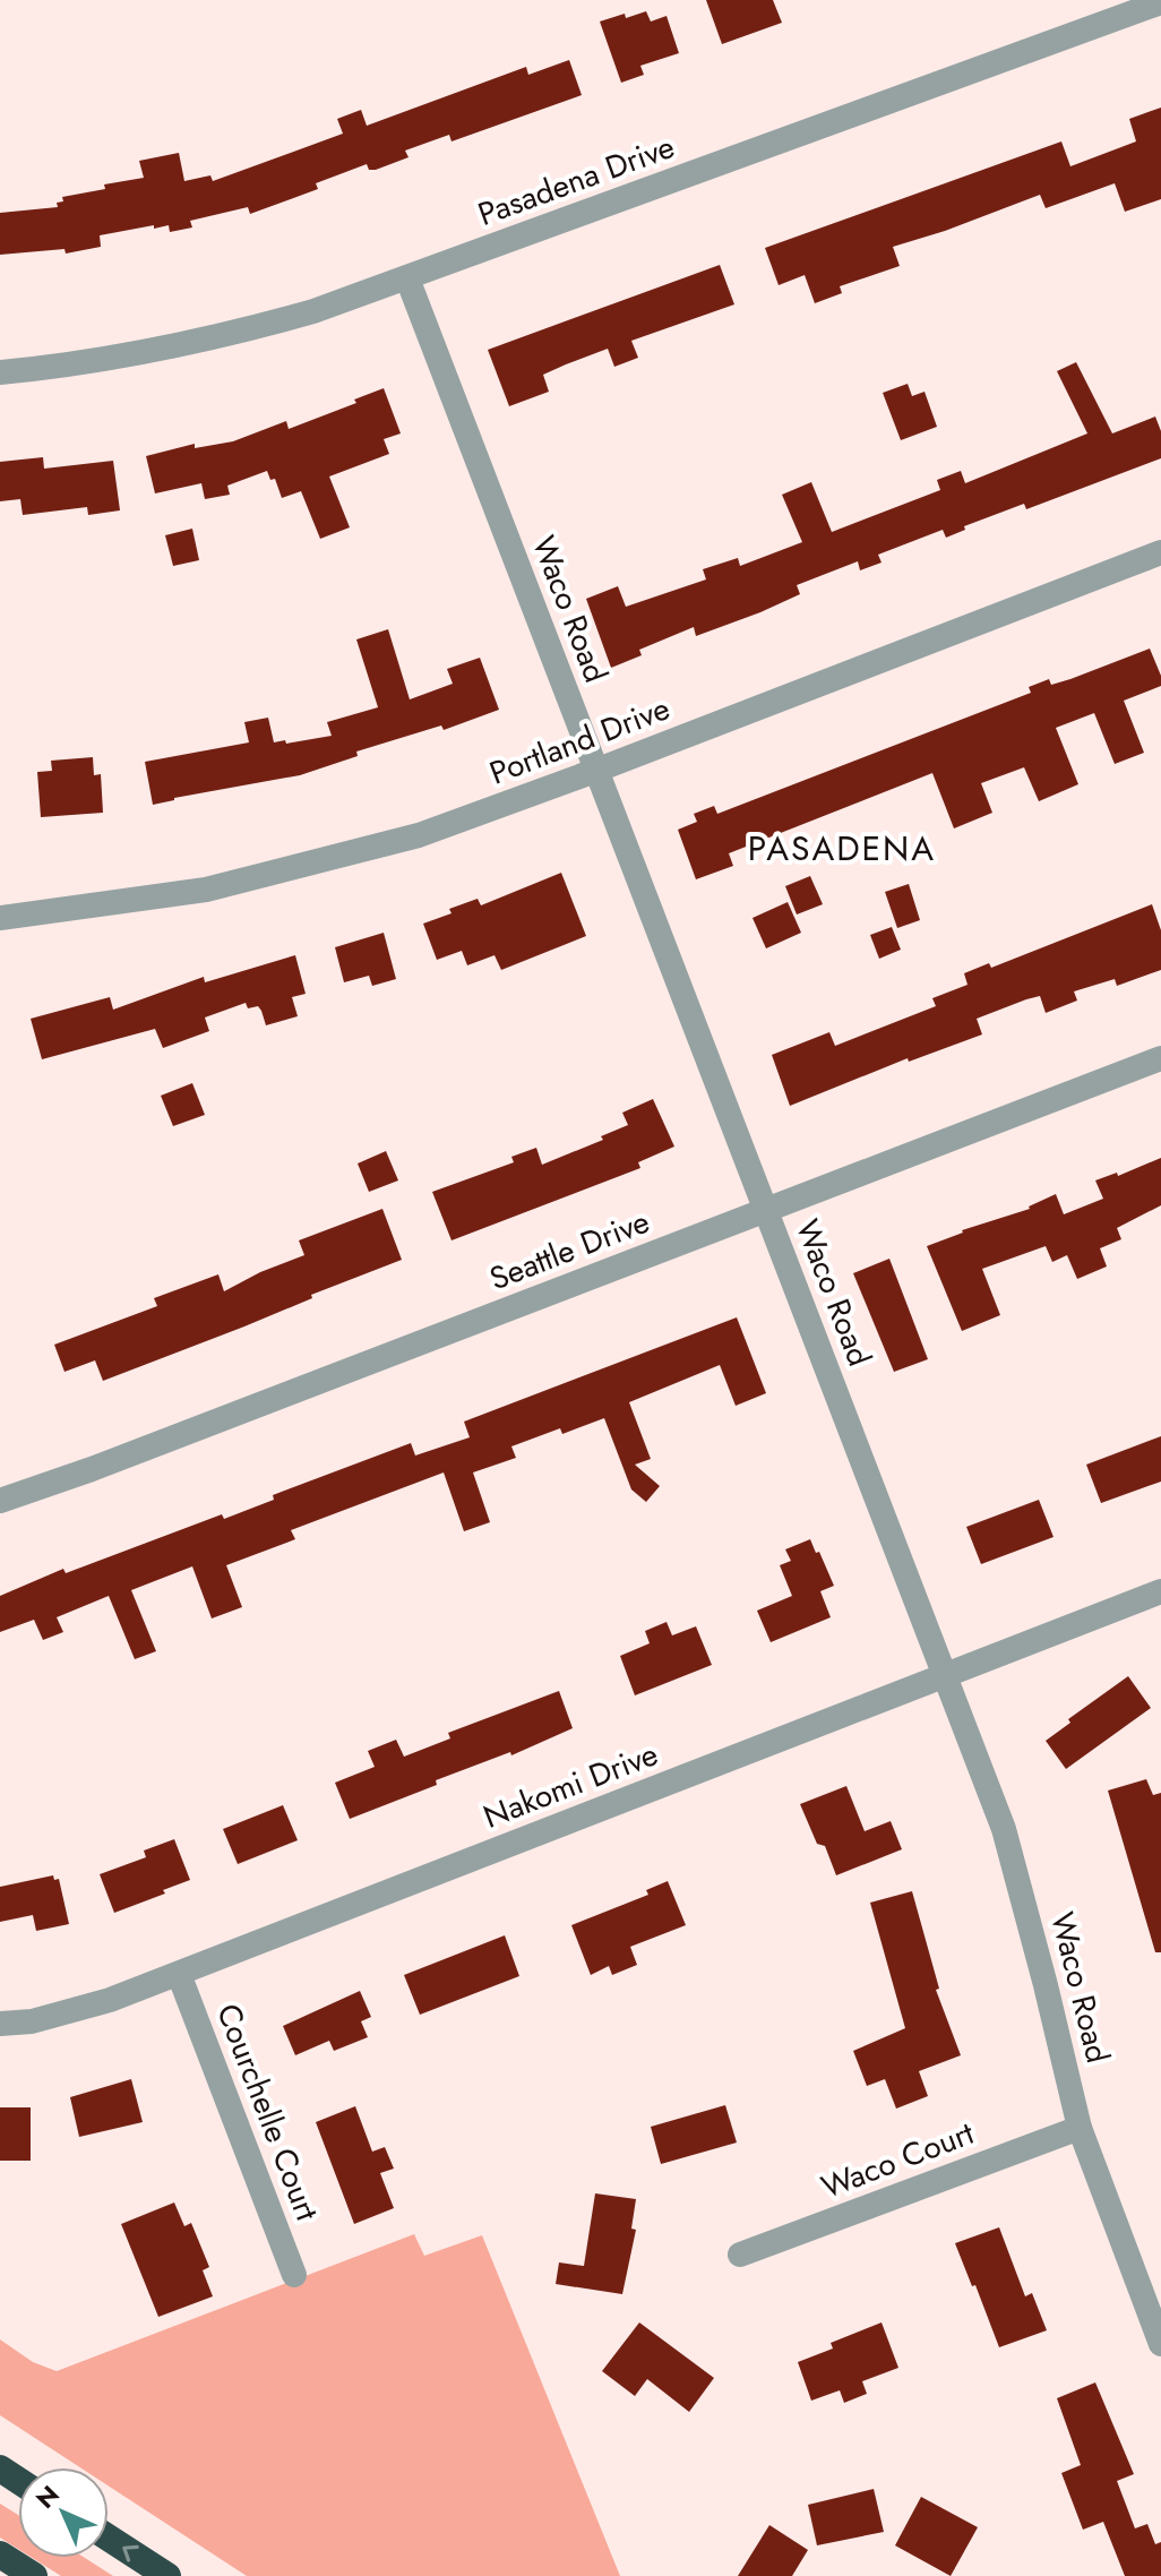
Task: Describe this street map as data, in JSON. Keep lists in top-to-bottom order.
{
  "streets": {
    "street": [
      "Pasadena Drive",
      "Waco Road",
      "Portland Drive",
      "Seattle Drive",
      "Nakomi Drive",
      "Courchelle Court",
      "Waco Court"
    ]
  },
  "crossings": [
    ["Pasadena Drive", "Waco Road"],
    ["Waco Road", "Portland Drive"],
    ["Waco Road", "Seattle Drive"],
    ["Waco Road", "Nakomi Drive"],
    ["Waco Road", "Waco Court"],
    ["Nakomi Drive", "Courchelle Court"]
  ],
  "districts": ["PASADENA"],
  "north": "top left"
}
